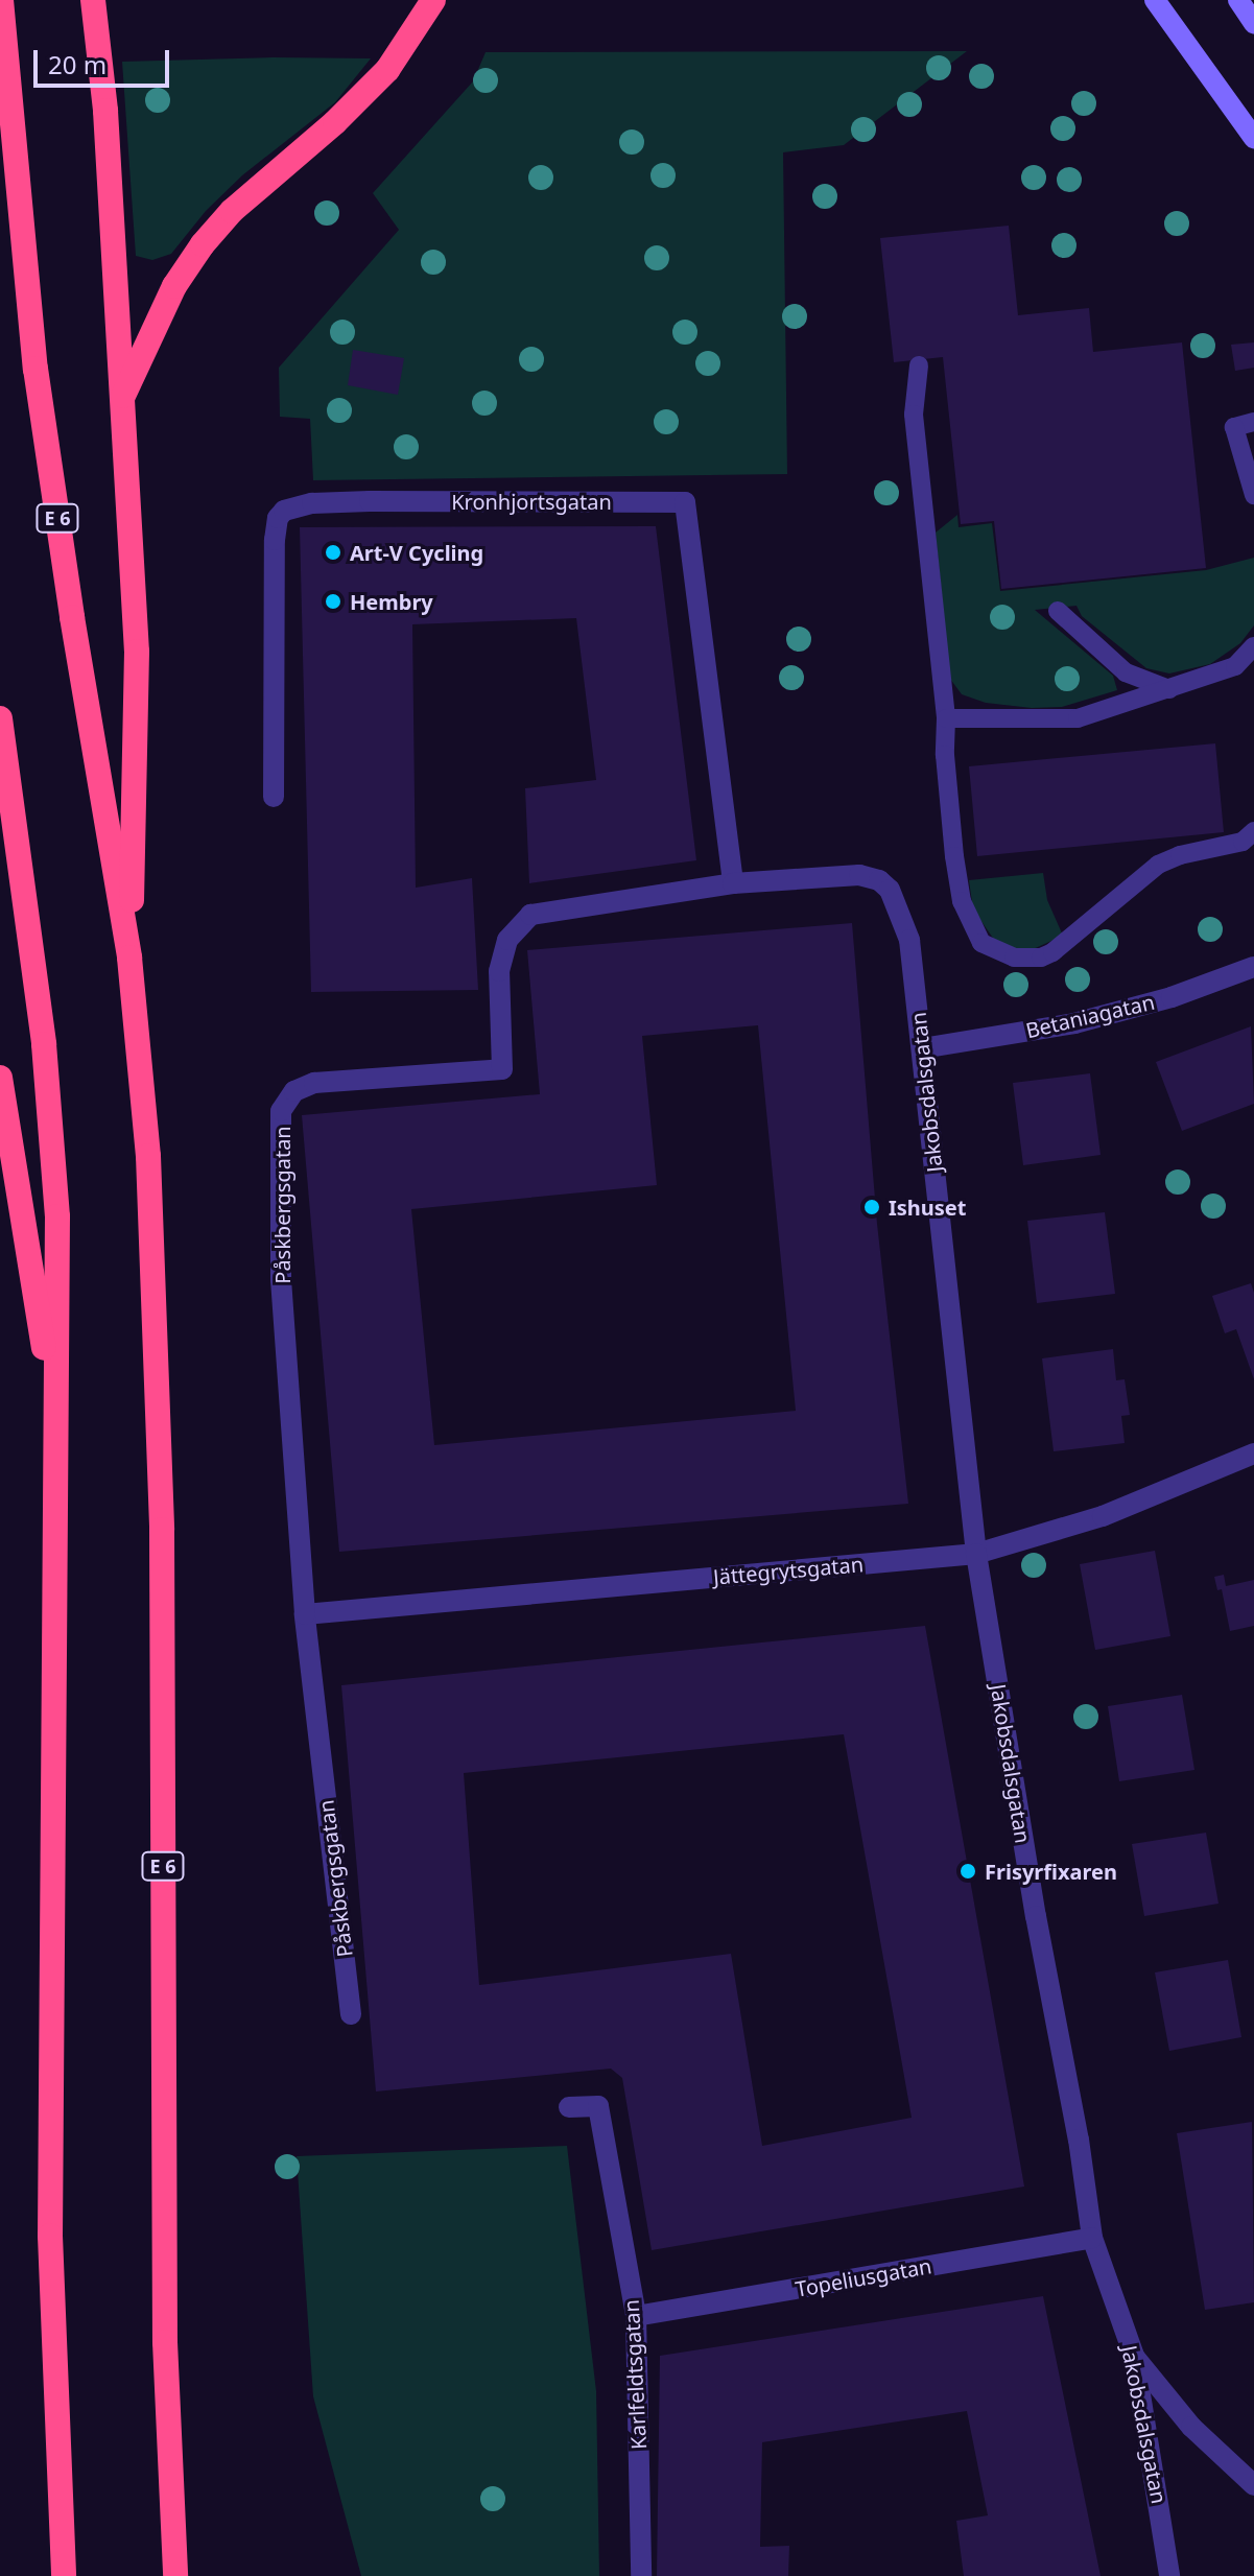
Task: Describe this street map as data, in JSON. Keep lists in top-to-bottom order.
{
  "streets": {
    "highway": ["E 6"],
    "street": [
      "Kronhjortsgatan",
      "Betaniagatan",
      "Jakobsdalsgatan",
      "Påskbergsgatan",
      "Jättegrytsgatan",
      "Topeliusgatan",
      "Karlfeldtsgatan"
    ]
  },
  "crossings": [
    ["Kronhjortsgatan", "Påskbergsgatan"],
    ["Betaniagatan", "Jakobsdalsgatan"],
    ["Jakobsdalsgatan", "Påskbergsgatan"],
    ["Jakobsdalsgatan", "Jättegrytsgatan"],
    ["Jakobsdalsgatan", "Topeliusgatan"],
    ["Påskbergsgatan", "Jättegrytsgatan"],
    ["Topeliusgatan", "Karlfeldtsgatan"]
  ],
  "places": [
    "Art-V Cycling",
    "Hembry",
    "Ishuset",
    "Frisyrfixaren"
  ],
  "scale_bar": "20 m"
}
